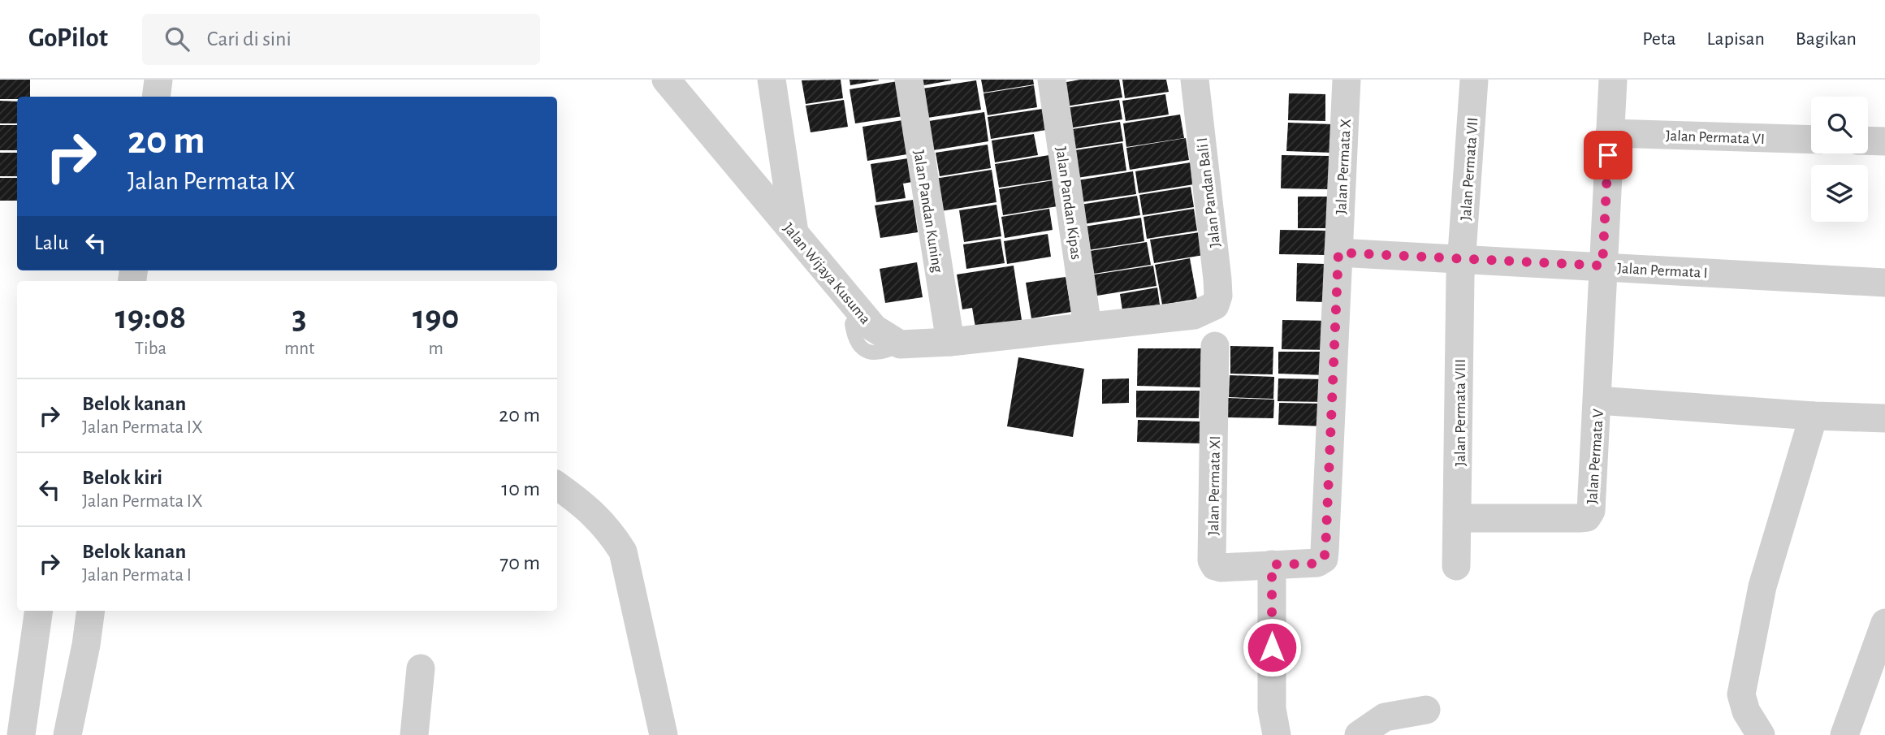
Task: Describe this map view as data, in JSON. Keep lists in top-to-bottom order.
{
  "streets": {
    "street": [
      "Jalan Permata VI",
      "Jalan Permata X",
      "Jalan Permata VII",
      "Jalan Pandan Bali I",
      "Jalan Pandan Kipas",
      "Jalan Pandan Kuning",
      "Jalan Permata I",
      "Jalan Wijaya Kusuma",
      "Jalan Permata VIII",
      "Jalan Permata V",
      "Jalan Permata XI"
    ]
  },
  "crossings": [
    ["Jalan Permata VI", "Jalan Permata V"],
    ["Jalan Permata X", "Jalan Permata I"],
    ["Jalan Permata X", "Jalan Permata XI"],
    ["Jalan Permata VII", "Jalan Permata I"],
    ["Jalan Permata VII", "Jalan Permata VIII"],
    ["Jalan Pandan Bali I", "Jalan Wijaya Kusuma"],
    ["Jalan Pandan Kipas", "Jalan Wijaya Kusuma"],
    ["Jalan Pandan Kuning", "Jalan Wijaya Kusuma"],
    ["Jalan Permata I", "Jalan Permata VIII"],
    ["Jalan Permata I", "Jalan Permata V"],
    ["Jalan Permata VIII", "Jalan Permata V"]
  ],
  "page": {
    "header": "GoPilot",
    "search": "Cari di sini",
    "nav": ["Peta", "Lapisan", "Bagikan"],
    "turn": ["20 m", "Jalan Permata IX"],
    "then": "Lalu",
    "eta": [
      "19:08",
      "Tiba",
      "3",
      "mnt",
      "190",
      "m"
    ],
    "list": [
      {
        "name": "Belok kanan",
        "note": "Jalan Permata IX",
        "value": "20 m"
      },
      {
        "name": "Belok kiri",
        "note": "Jalan Permata IX",
        "value": "10 m"
      },
      {
        "name": "Belok kanan",
        "note": "Jalan Permata I",
        "value": "70 m"
      }
    ]
  }
}
